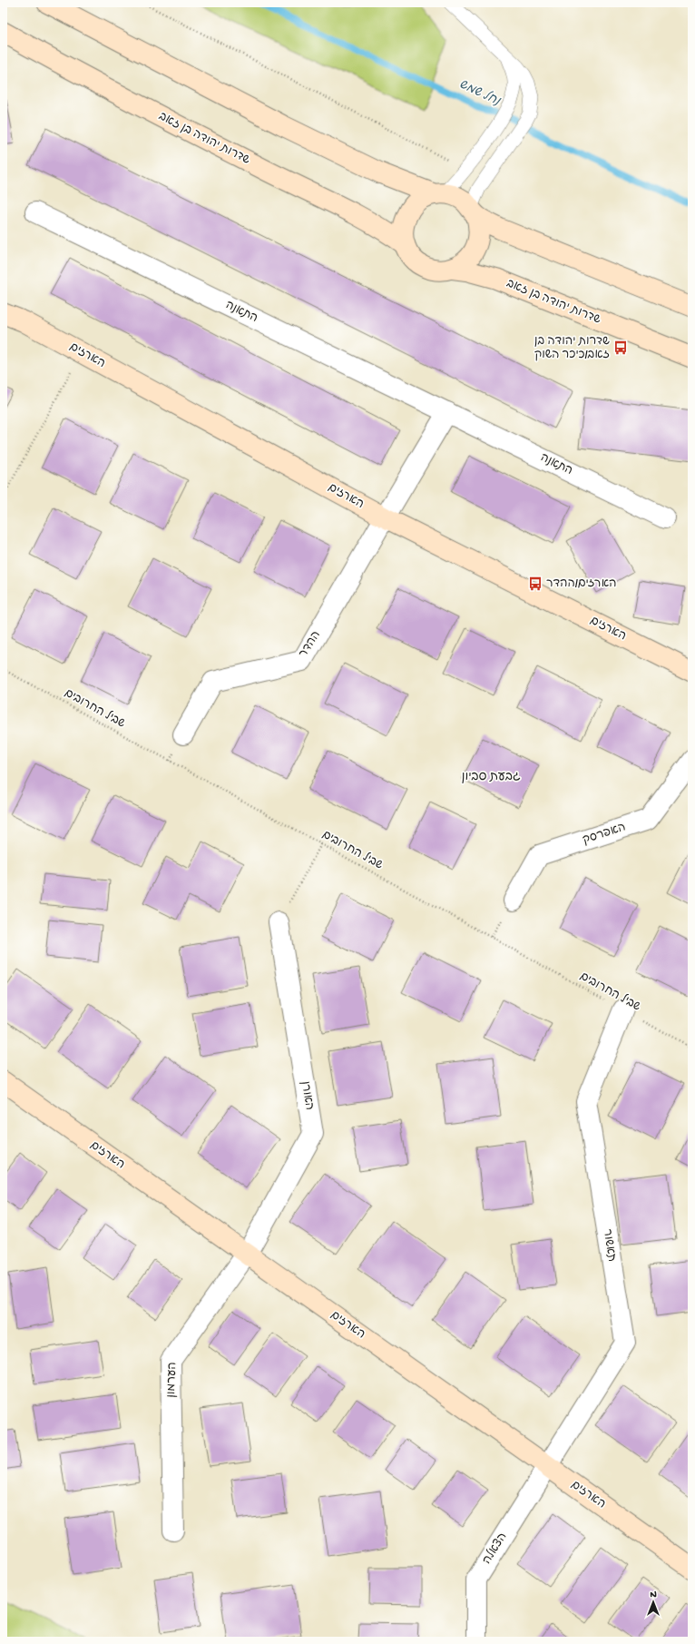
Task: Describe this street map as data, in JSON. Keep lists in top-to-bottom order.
{
  "streets": {
    "street": [
      "שדרות יהודה בן זאב",
      "התאנה",
      "הארזים",
      "ההדר",
      "האפרסק",
      "האורן",
      "תאשור",
      "הערמון",
      "הצאלה"
    ],
    "path": ["שביל החרובים"]
  },
  "crossings": [
    ["הארזים", "ההדר"],
    ["הארזים", "האורן"],
    ["הארזים", "תאשור"],
    ["הארזים", "הערמון"],
    ["הארזים", "הצאלה"],
    ["שביל החרובים", "תאשור"],
    ["האורן", "הערמון"],
    ["תאשור", "הצאלה"]
  ],
  "districts": ["גבעת סביון"],
  "water": ["נחל שמש"],
  "places": {
    "bus stop": ["שדרות יהודה בן זאב/כיכר השוק", "הארזים/ההדר"]
  },
  "north": "top"
}
